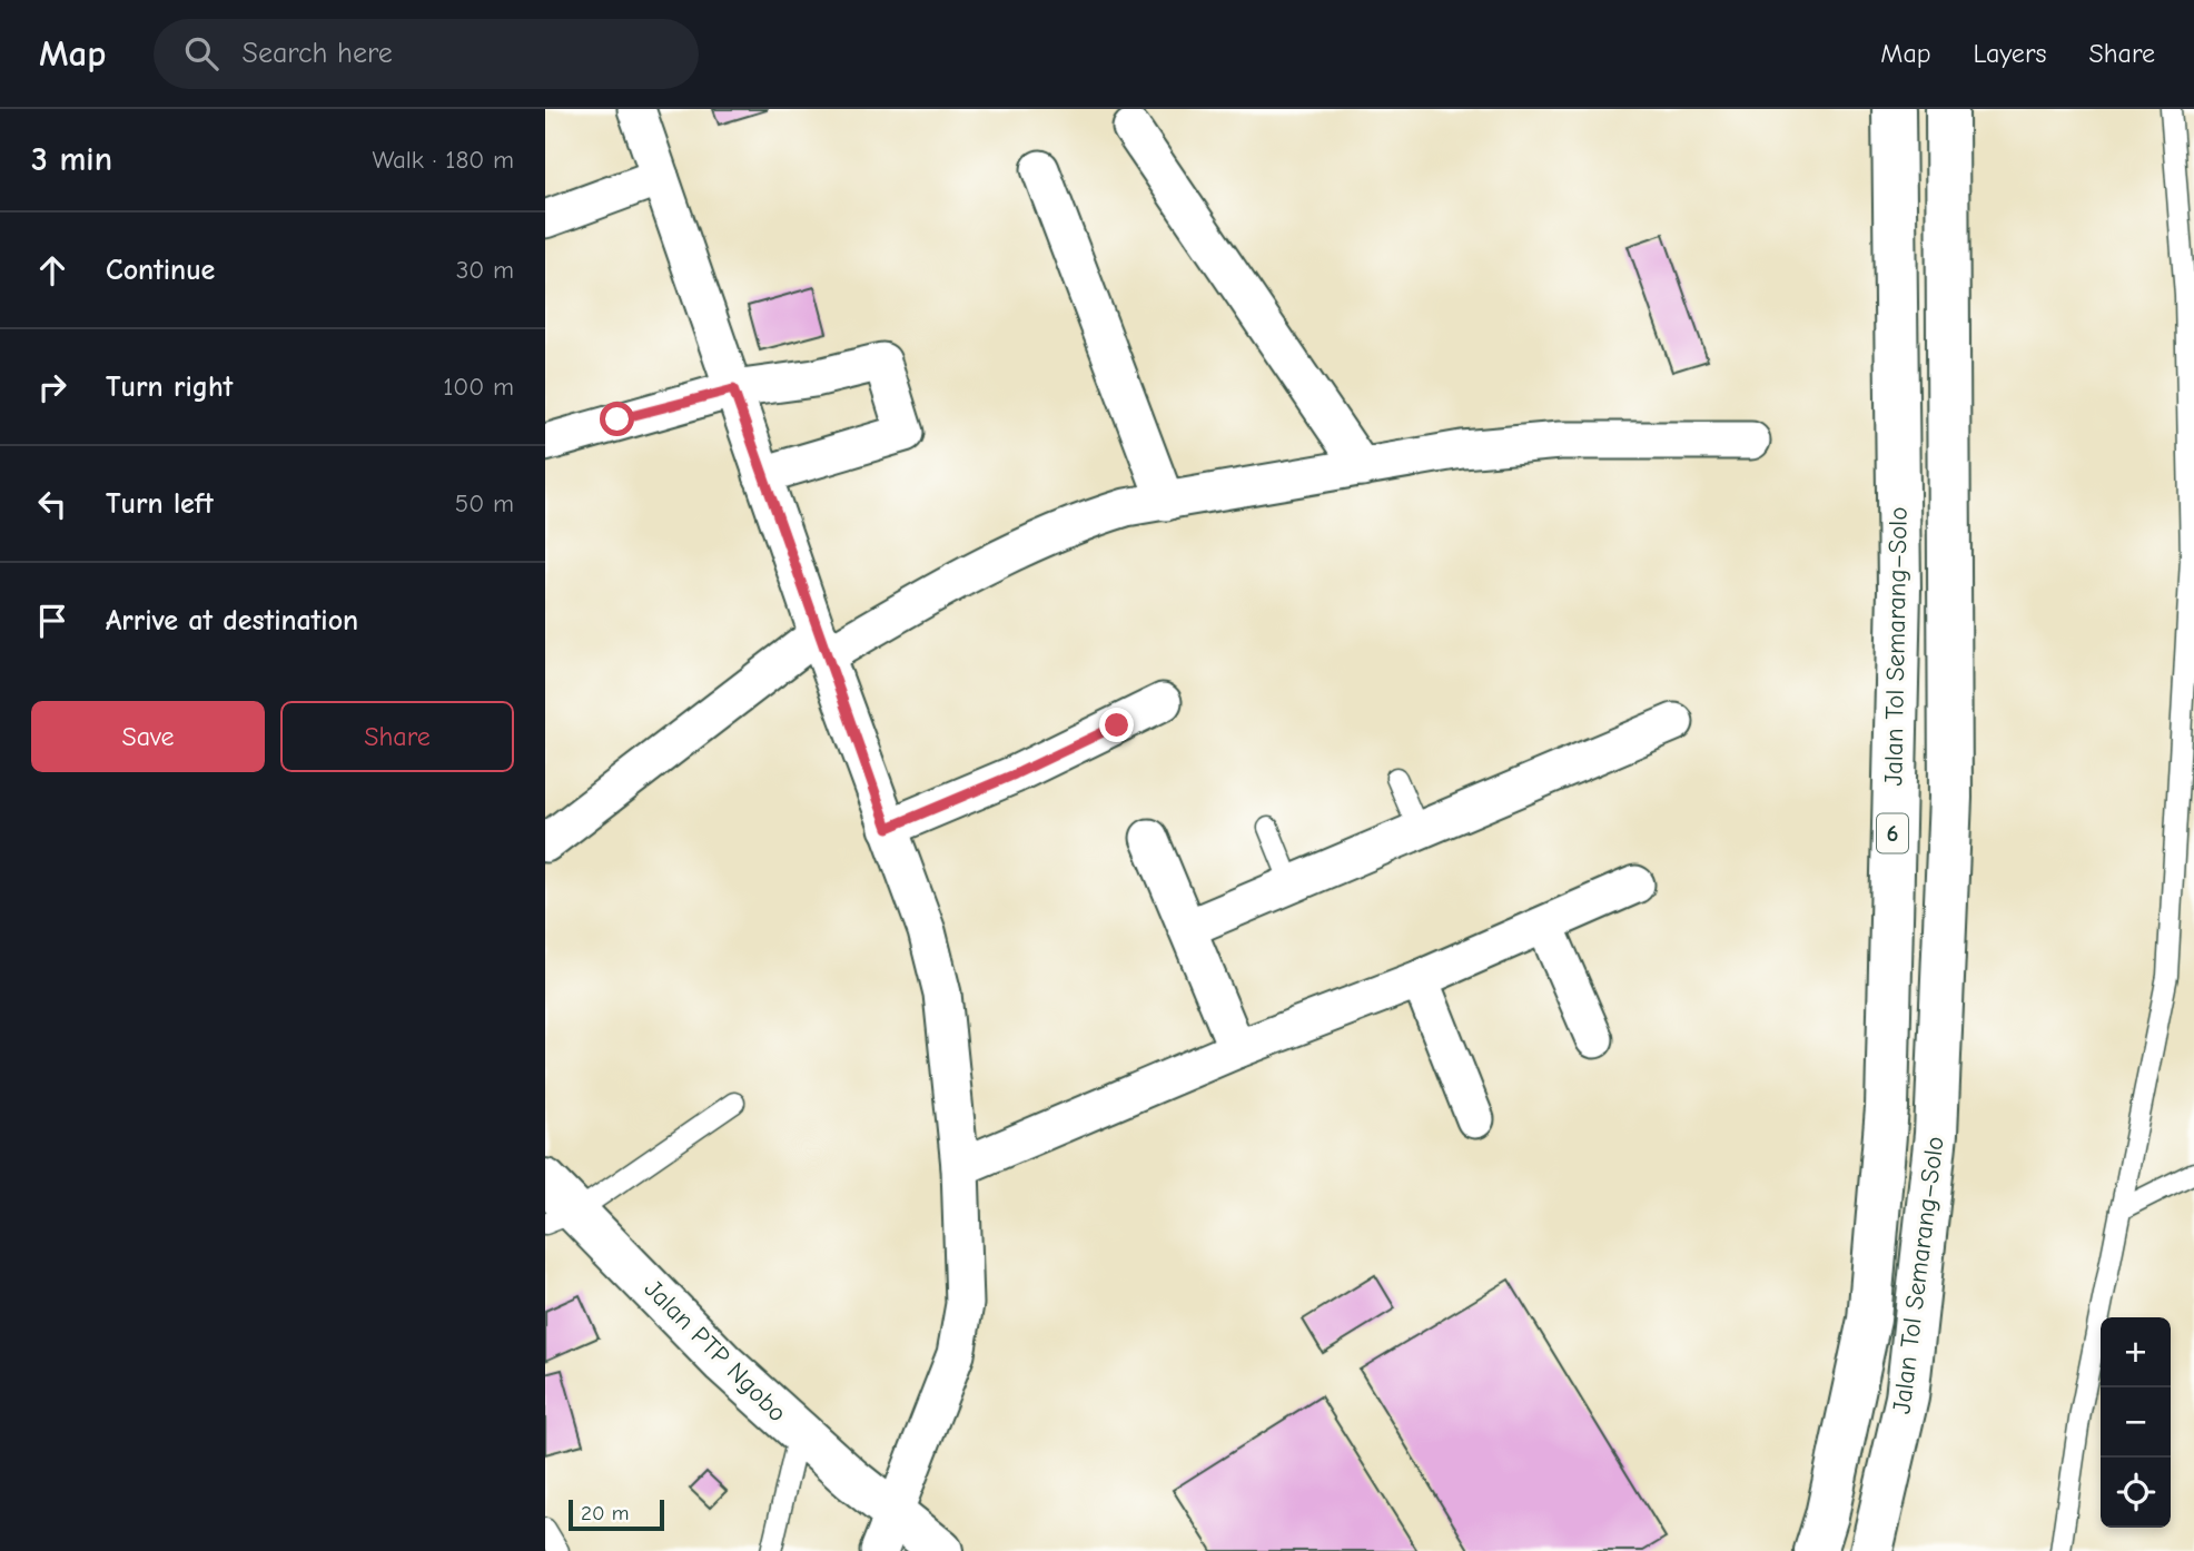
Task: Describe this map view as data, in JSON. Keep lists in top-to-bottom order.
{
  "streets": {
    "main road": ["Jalan Tol Semarang–Solo", "6", "Jalan PTP Ngobo"]
  },
  "scale_bar": "20 m",
  "page": {
    "header": "Map",
    "search": "Search here",
    "nav": ["Map", "Layers", "Share"],
    "heading": ["3 min", "Walk · 180 m"],
    "list": [
      ["Continue", "30 m"],
      ["Turn right", "100 m"],
      ["Turn left", "50 m"],
      "Arrive at destination"
    ],
    "buttons": ["Save", "Share"],
    "map_buttons": ["+", "−"],
    "scale": "20 m"
  }
}
